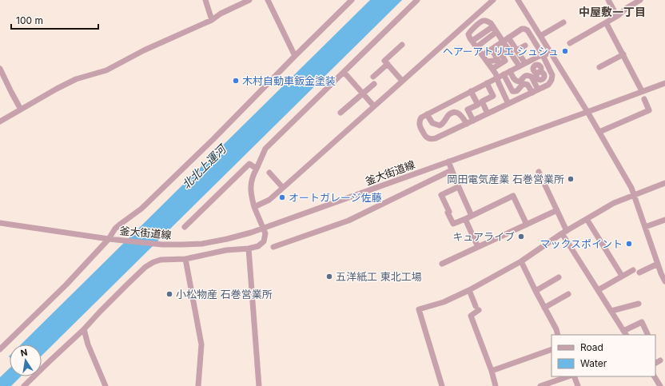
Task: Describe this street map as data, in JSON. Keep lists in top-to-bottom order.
{
  "streets": {
    "street": ["釜大街道線"]
  },
  "districts": ["中屋敷一丁目"],
  "water": ["北北上運河"],
  "places": [
    "ヘアーアトリエ シュシュ",
    "木村自動車鈑金塗装",
    "岡田電気産業 石巻営業所",
    "オートガレージ佐藤",
    "キュアライブ",
    "マックスポイント",
    "五洋紙工 東北工場",
    "小松物産 石巻営業所"
  ],
  "legend": ["Road", "Water"],
  "scale_bar": "100 m",
  "north": "top"
}
